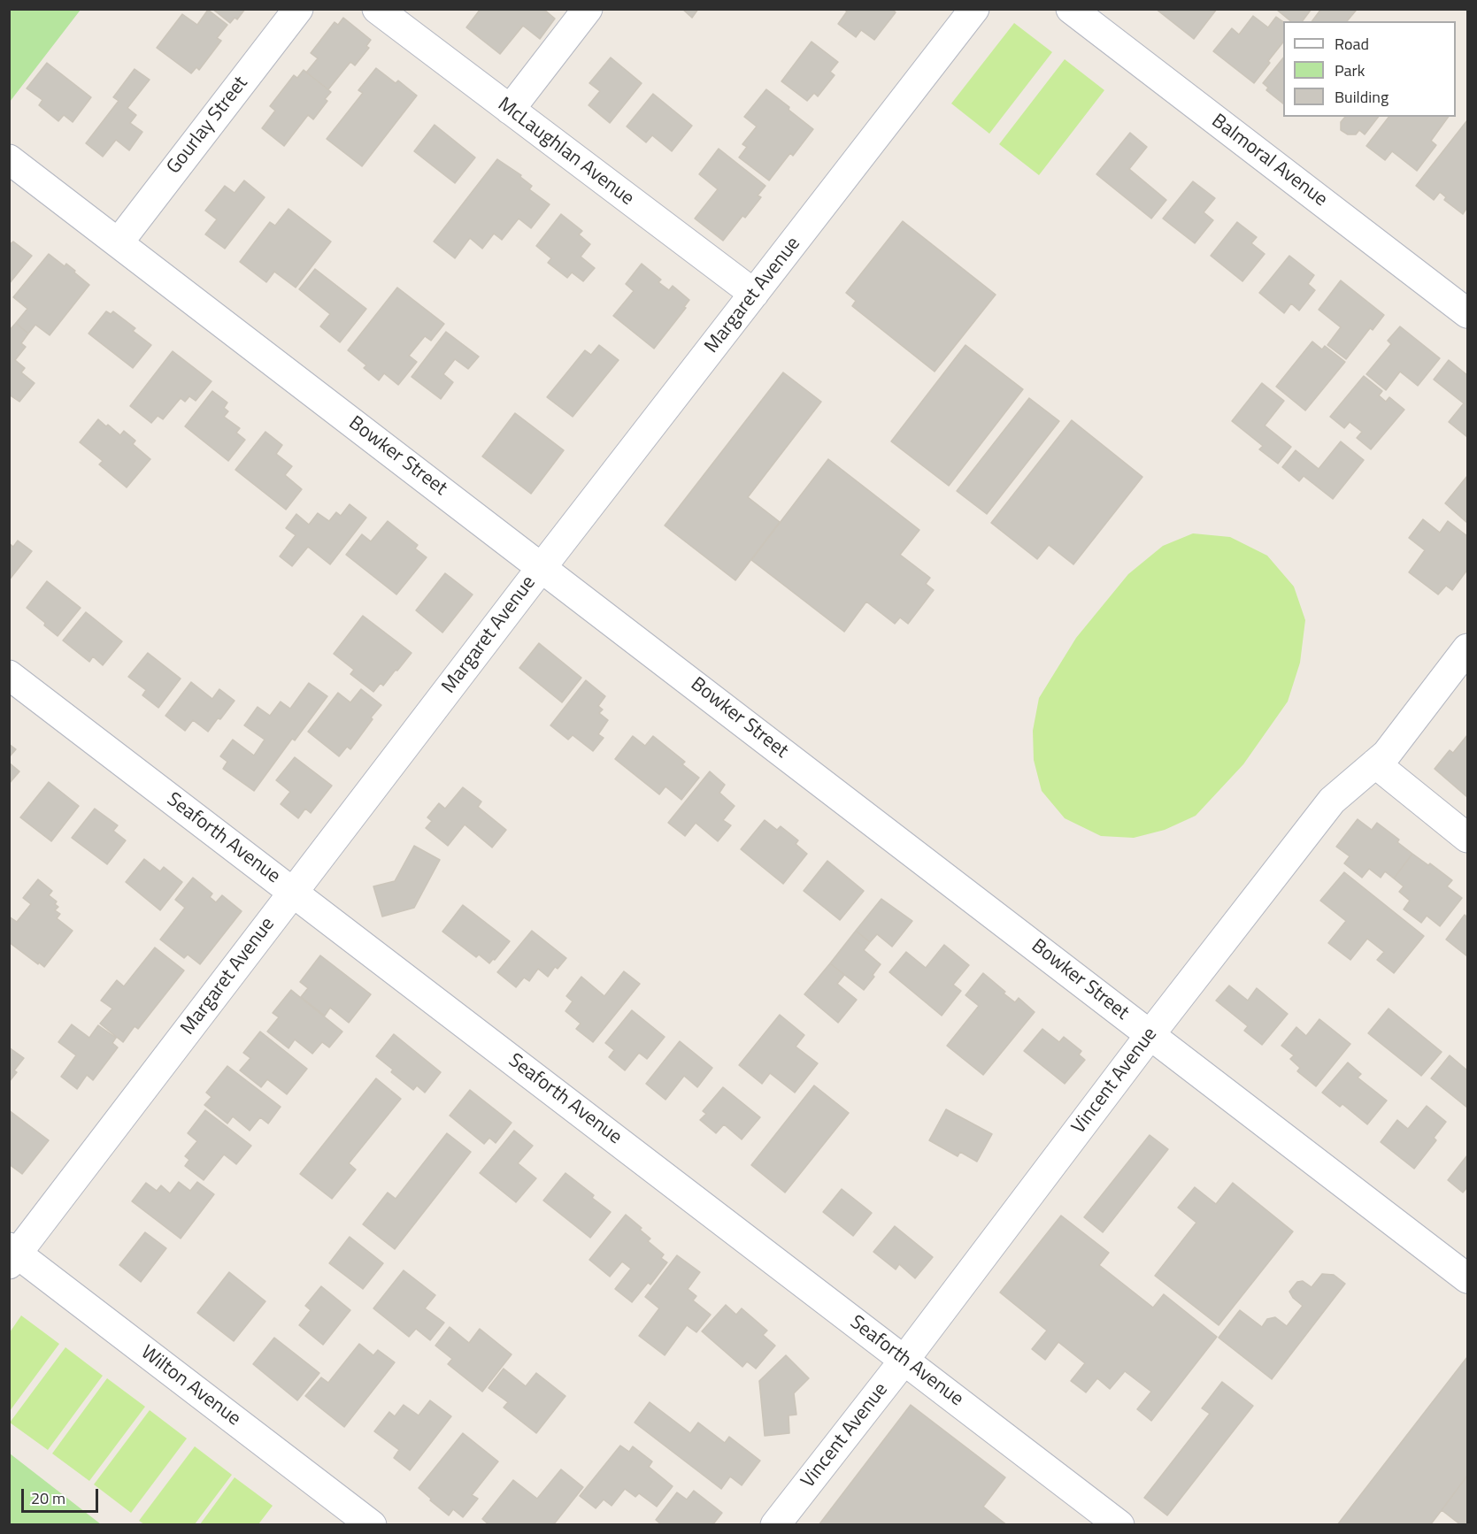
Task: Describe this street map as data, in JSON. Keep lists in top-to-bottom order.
{
  "streets": {
    "street": [
      "Gourlay Street",
      "McLaughlan Avenue",
      "Balmoral Avenue",
      "Margaret Avenue",
      "Bowker Street",
      "Seaforth Avenue",
      "Vincent Avenue",
      "Wilton Avenue"
    ]
  },
  "crossings": [
    ["Gourlay Street", "Bowker Street"],
    ["McLaughlan Avenue", "Margaret Avenue"],
    ["Margaret Avenue", "Bowker Street"],
    ["Margaret Avenue", "Seaforth Avenue"],
    ["Margaret Avenue", "Wilton Avenue"],
    ["Bowker Street", "Vincent Avenue"],
    ["Seaforth Avenue", "Vincent Avenue"]
  ],
  "legend": ["Road", "Park", "Building"],
  "scale_bar": "20 m"
}
